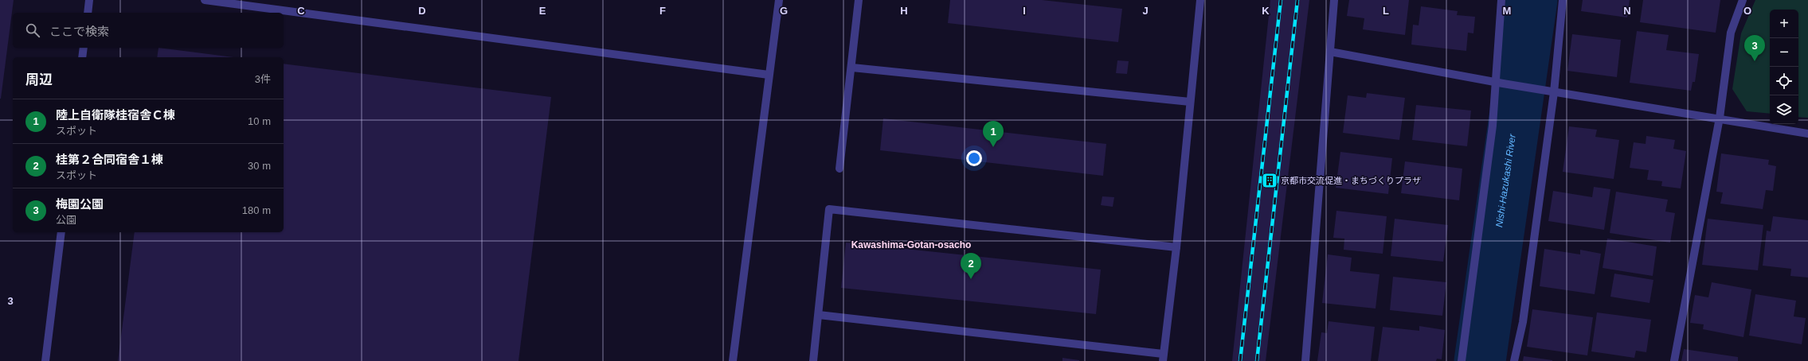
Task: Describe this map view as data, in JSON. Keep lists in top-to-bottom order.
{
  "districts": ["Kawashima-Gotan-osacho"],
  "water": ["Nishi-Hazukashi River"],
  "places": {
    "building": ["京都市交流促進・まちづくりプラザ"]
  },
  "page": {
    "map_buttons": ["+", "−"],
    "search": "ここで検索",
    "pins": ["3", "1", "2"],
    "heading": ["周辺", "3件"],
    "list": [
      {
        "mark": "1",
        "name": "陸上自衛隊桂宿舎Ｃ棟",
        "note": "スポット",
        "value": "10 m"
      },
      {
        "mark": "2",
        "name": "桂第２合同宿舎１棟",
        "note": "スポット",
        "value": "30 m"
      },
      {
        "mark": "3",
        "name": "梅園公園",
        "note": "公園",
        "value": "180 m"
      }
    ]
  },
  "grid": {
    "columns": [
      "C",
      "D",
      "E",
      "F",
      "G",
      "H",
      "I",
      "J",
      "K",
      "L",
      "M",
      "N",
      "O"
    ],
    "rows": ["3"]
  }
}
